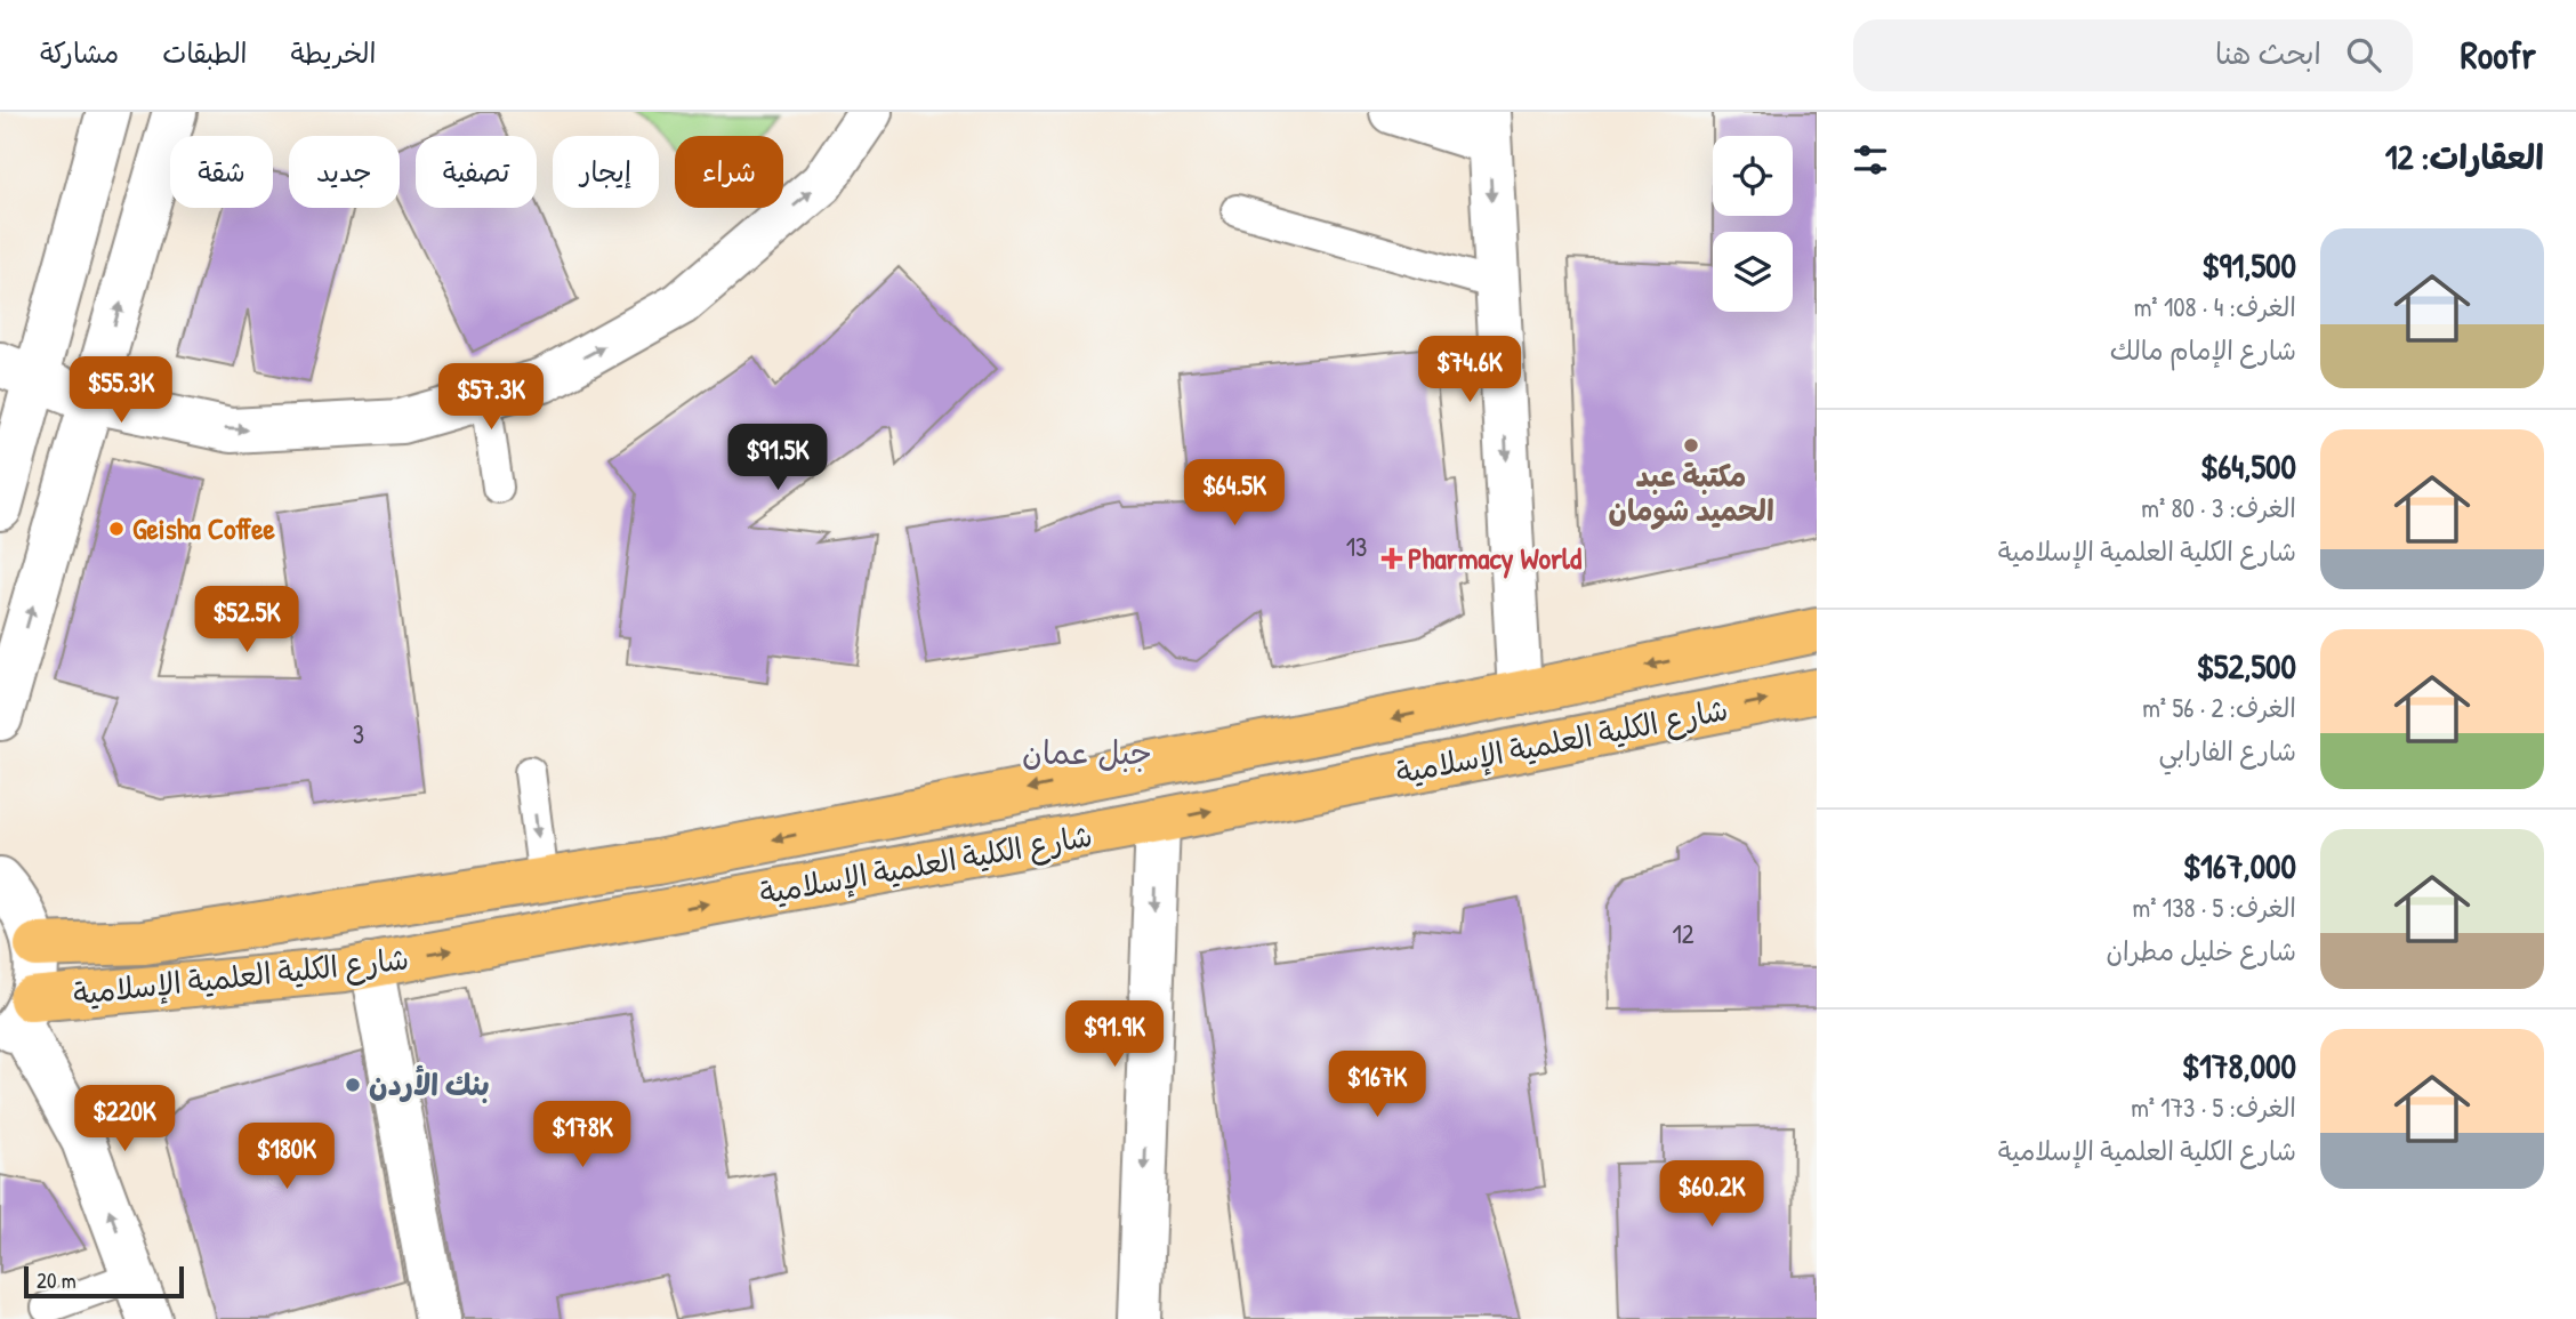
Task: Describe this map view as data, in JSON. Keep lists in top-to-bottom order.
{
  "streets": {
    "main road": ["شارع الكلية العلمية الإسلامية"]
  },
  "districts": ["جبل عمان"],
  "places": {
    "other": ["مكتبة عبد الحميد شومان", "Geisha Coffee", "بنك الأردن"],
    "health": ["Pharmacy World"]
  },
  "house_numbers": ["13", "3", "12"],
  "scale_bar": "20 m",
  "page": {
    "header": "Roofr",
    "search": "ابحث هنا",
    "nav": ["الخريطة", "الطبقات", "مشاركة"],
    "heading": "العقارات: 12",
    "chip": [
      "شراء",
      "إيجار",
      "تصفية",
      "جديد",
      "شقة"
    ],
    "list": [
      {
        "name": "$91,500",
        "note": "الغرف: 4 · 108 m² · شارع الإمام مالك"
      },
      {
        "name": "$64,500",
        "note": "الغرف: 3 · 80 m² · شارع الكلية العلمية الإسلامية"
      },
      {
        "name": "$52,500",
        "note": "الغرف: 2 · 56 m² · شارع الفارابي"
      },
      {
        "name": "$167,000",
        "note": "الغرف: 5 · 138 m² · شارع خليل مطران"
      },
      {
        "name": "$178,000",
        "note": "الغرف: 5 · 173 m² · شارع الكلية العلمية الإسلامية"
      }
    ],
    "price": [
      "$74.6K",
      "$55.3K",
      "$57.3K",
      "$91.5K",
      "$64.5K",
      "$52.5K",
      "$91.9K",
      "$167K",
      "$220K",
      "$178K",
      "$180K",
      "$60.2K"
    ],
    "scale": "20 m"
  }
}
